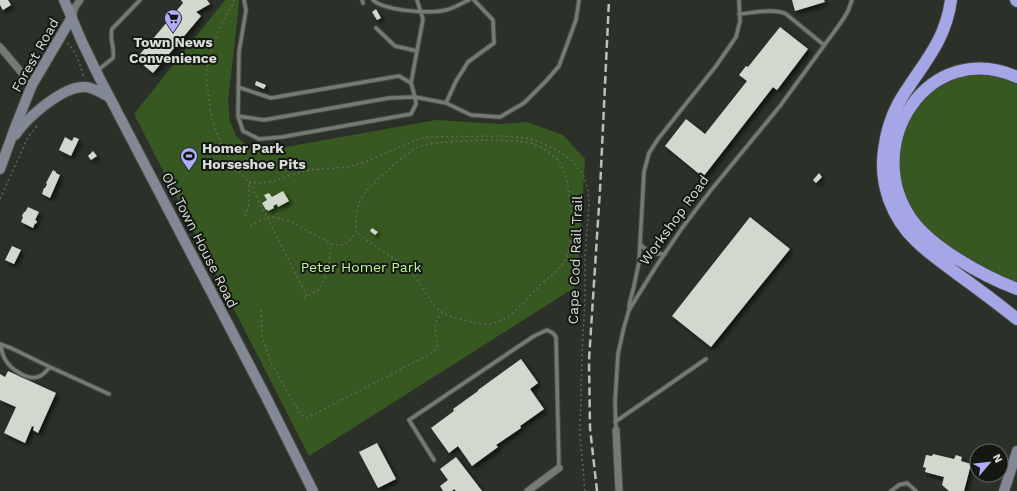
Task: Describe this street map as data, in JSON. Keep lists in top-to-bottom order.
{
  "streets": {
    "main road": ["Forest Road", "Old Town House Road"],
    "street": ["Workshop Road"],
    "path": ["Cape Cod Rail Trail"]
  },
  "crossings": [
    ["Forest Road", "Old Town House Road"]
  ],
  "parks": ["Peter Homer Park"],
  "places": {
    "supermarket": ["Town News Convenience"],
    "sports": ["Homer Park Horseshoe Pits"]
  },
  "north": "top right"
}
